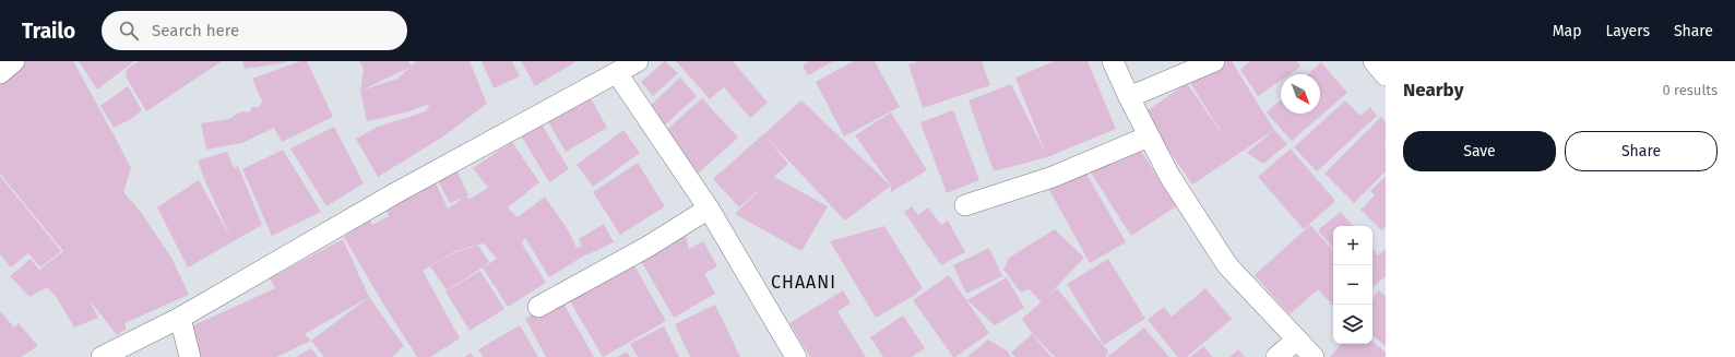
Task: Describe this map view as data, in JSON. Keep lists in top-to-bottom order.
{
  "districts": ["CHAANI"],
  "north": "bottom right",
  "page": {
    "header": "Trailo",
    "search": "Search here",
    "nav": ["Map", "Layers", "Share"],
    "heading": ["Nearby", "0 results"],
    "buttons": ["Save", "Share"],
    "map_buttons": ["+", "−"]
  }
}
